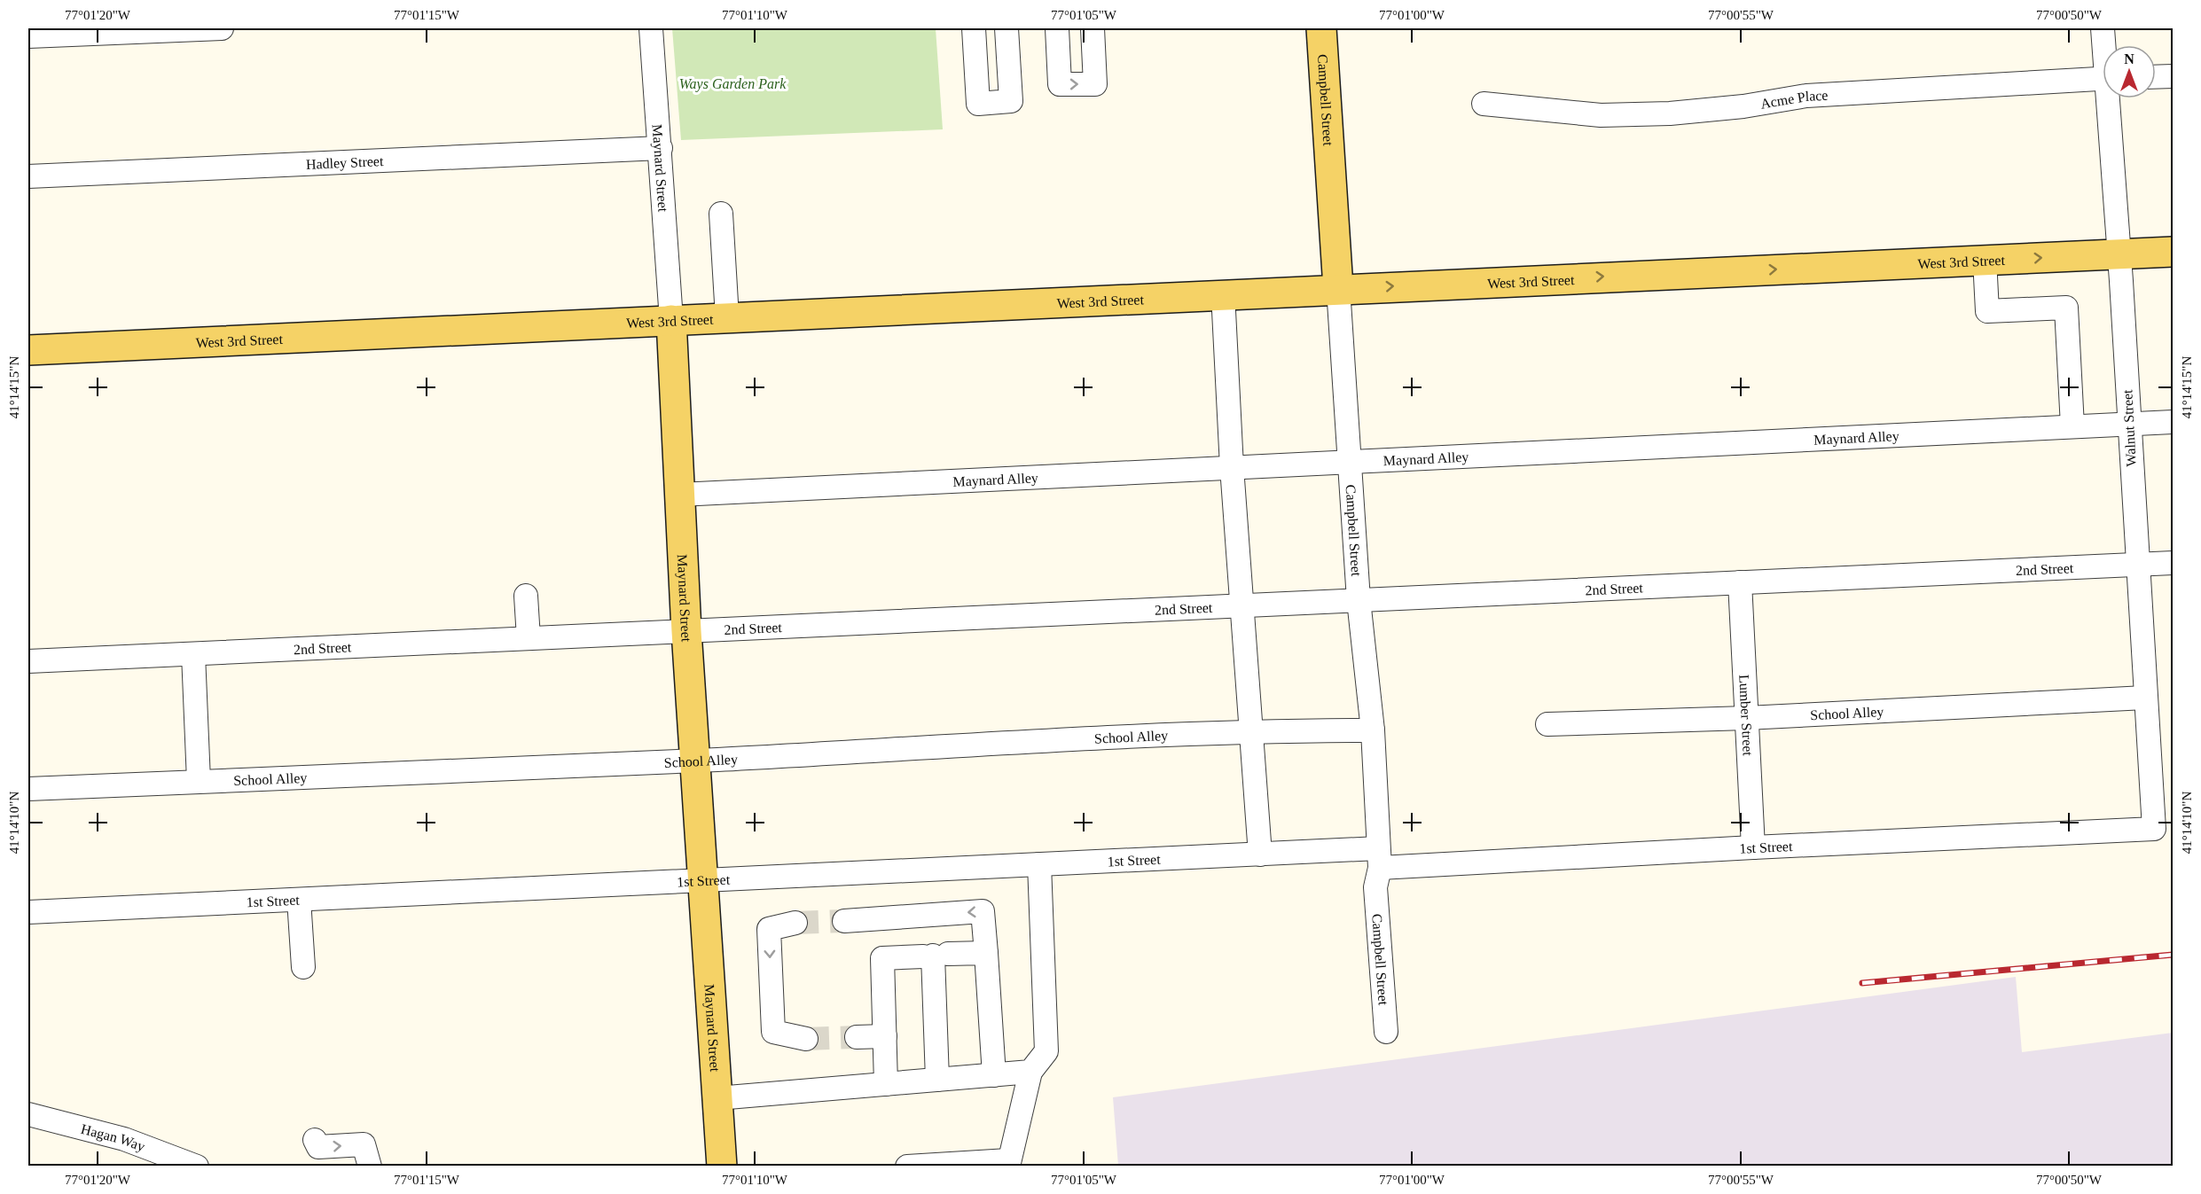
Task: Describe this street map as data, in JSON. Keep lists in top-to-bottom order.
{
  "streets": {
    "main road": ["Campbell Street", "Maynard Street", "West 3rd Street"],
    "street": [
      "Acme Place",
      "Hadley Street",
      "Walnut Street",
      "Maynard Alley",
      "2nd Street",
      "School Alley",
      "Lumber Street",
      "1st Street",
      "Hagan Way"
    ]
  },
  "crossings": [
    ["Campbell Street", "West 3rd Street"],
    ["Campbell Street", "Maynard Alley"],
    ["Campbell Street", "2nd Street"],
    ["Campbell Street", "School Alley"],
    ["Campbell Street", "1st Street"],
    ["Hadley Street", "Maynard Street"],
    ["Maynard Street", "West 3rd Street"],
    ["Maynard Street", "Maynard Alley"],
    ["Maynard Street", "2nd Street"],
    ["Maynard Street", "School Alley"],
    ["Maynard Street", "1st Street"],
    ["West 3rd Street", "Walnut Street"],
    ["Walnut Street", "Maynard Alley"],
    ["Walnut Street", "2nd Street"],
    ["Walnut Street", "School Alley"],
    ["Walnut Street", "1st Street"],
    ["2nd Street", "Lumber Street"],
    ["School Alley", "Lumber Street"],
    ["Lumber Street", "1st Street"]
  ],
  "one_way": ["West 3rd Street"],
  "parks": ["Ways Garden Park"],
  "north": "top",
  "coordinates": [
    "77°01'20\"W",
    "77°01'15\"W",
    "77°01'10\"W",
    "77°01'05\"W",
    "77°01'00\"W",
    "77°00'55\"W",
    "77°00'50\"W",
    "41°14'15\"N",
    "41°14'10\"N"
  ]
}
